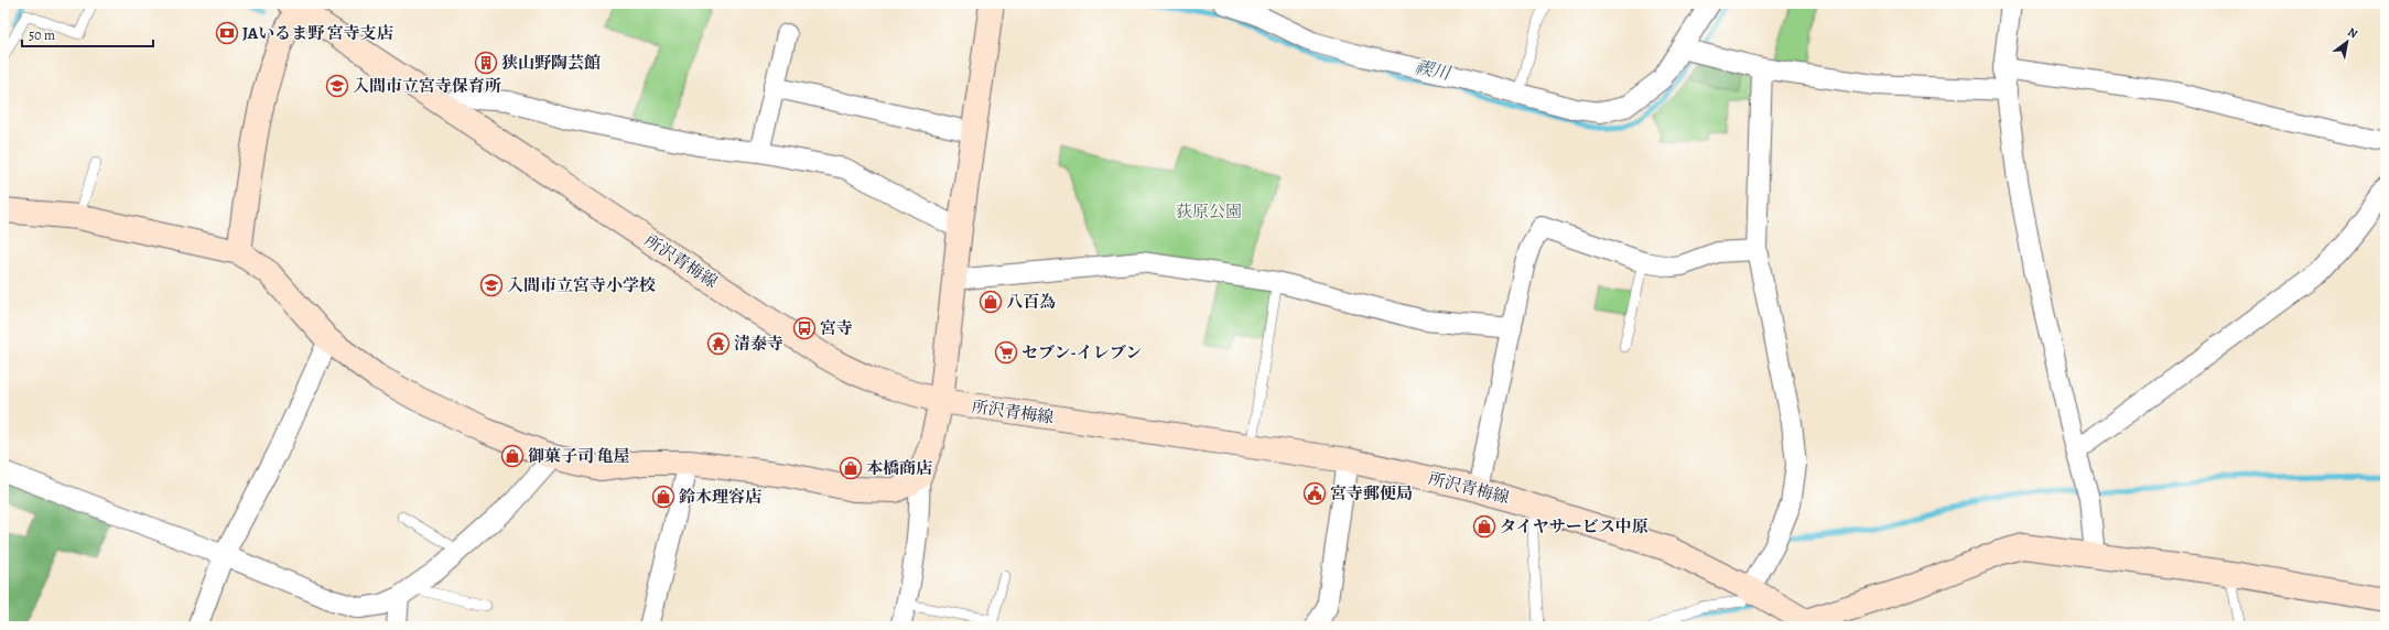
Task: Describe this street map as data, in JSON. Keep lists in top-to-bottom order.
{
  "streets": {
    "street": ["所沢青梅線"]
  },
  "water": ["禊川"],
  "parks": ["荻原公園"],
  "places": {
    "bank": ["JAいるま野 宮寺支店"],
    "building": ["狭山野陶芸館"],
    "school or university": ["入間市立宮寺保育所", "入間市立宮寺小学校"],
    "shop": [
      "八百為",
      "御菓子司 亀屋",
      "本橋商店",
      "鈴木理容店",
      "タイヤサービス中原"
    ],
    "bus stop": ["宮寺"],
    "temple": ["清泰寺"],
    "supermarket": ["セブン-イレブン"],
    "public building": ["宮寺郵便局"]
  },
  "scale_bar": "50 m",
  "north": "top right"
}
